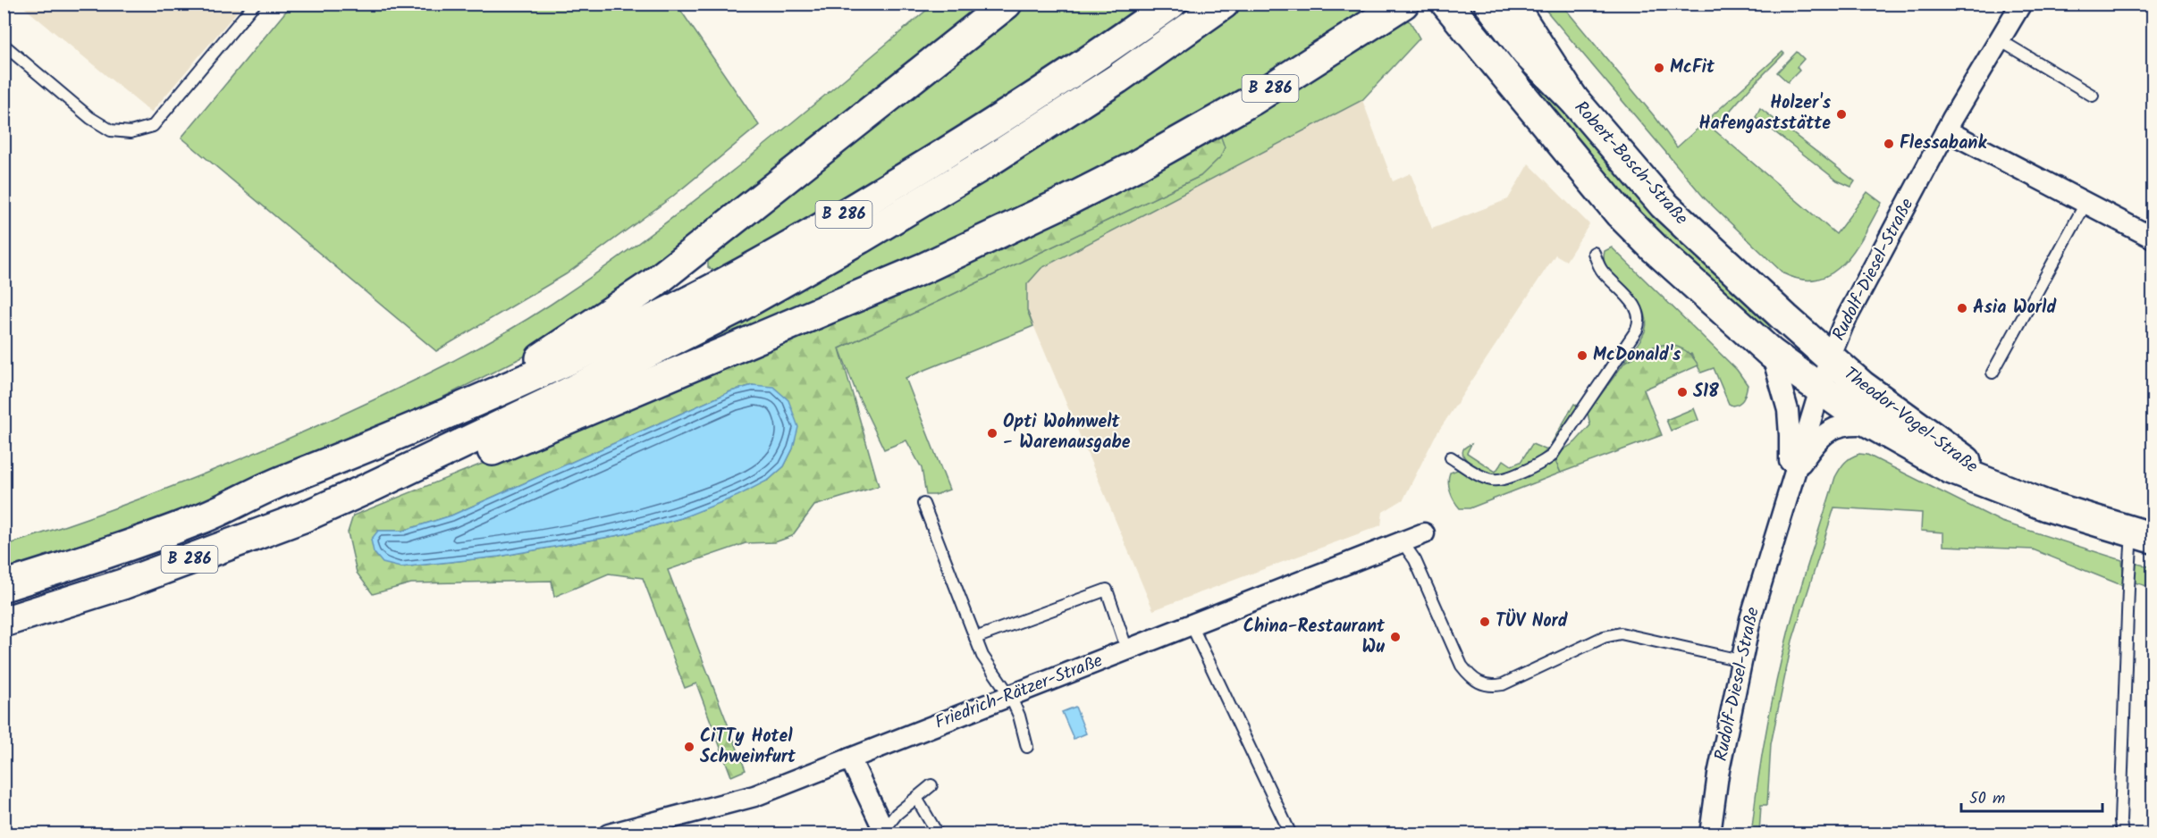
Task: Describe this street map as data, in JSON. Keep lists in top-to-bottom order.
{
  "streets": {
    "main road": ["B 286", "Robert-Bosch-Straße", "Theodor-Vogel-Straße"],
    "street": ["Rudolf-Diesel-Straße", "Friedrich-Rätzer-Straße"]
  },
  "crossings": [
    ["Robert-Bosch-Straße", "Rudolf-Diesel-Straße"],
    ["Robert-Bosch-Straße", "Theodor-Vogel-Straße"],
    ["Rudolf-Diesel-Straße", "Theodor-Vogel-Straße"]
  ],
  "places": [
    "McFit",
    "Holzer's Hafengaststätte",
    "Flessabank",
    "Asia World",
    "McDonald's",
    "S18",
    "Opti Wohnwelt - Warenausgabe",
    "TÜV Nord",
    "China-Restaurant Wu",
    "CiTTy Hotel Schweinfurt"
  ],
  "scale_bar": "50 m"
}
